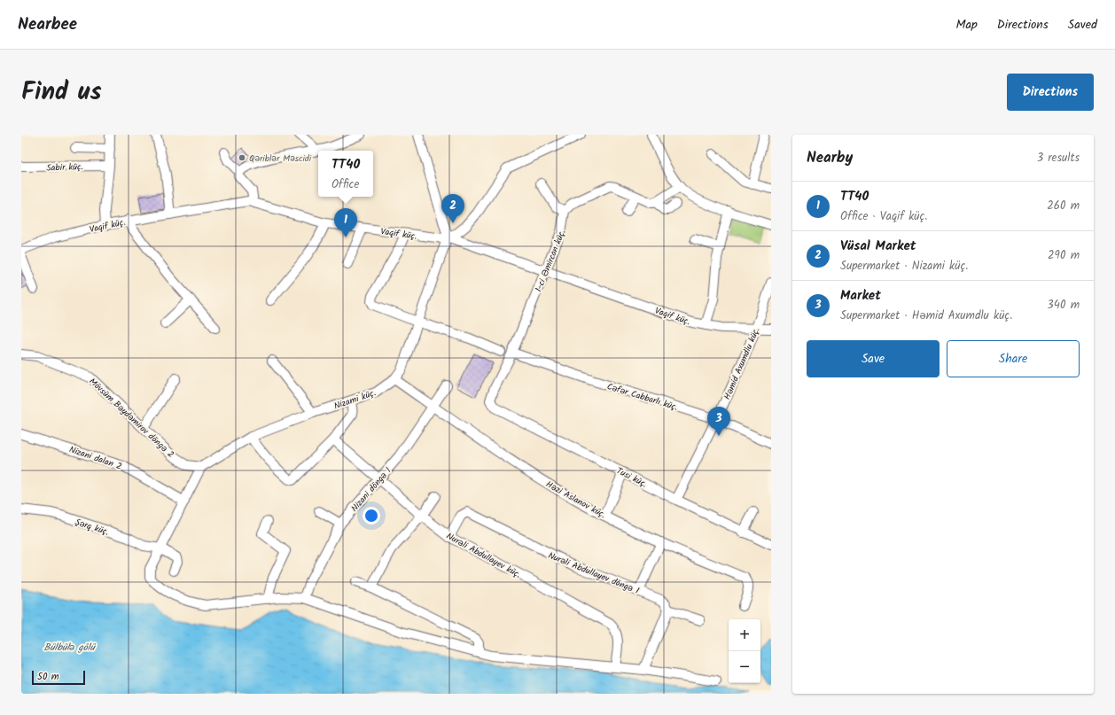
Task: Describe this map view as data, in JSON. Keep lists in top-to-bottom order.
{
  "streets": {
    "street": [
      "Sabir küç.",
      "Vaqif küç.",
      "1-ci Əmircan küç.",
      "Həmid Axumdlu küç.",
      "Cəfər Cabbarlı küç.",
      "Nizami küç.",
      "Mövsüm Bəydəmirov döngə 2",
      "Nizani dalan 2",
      "Tusi küç.",
      "Nizani döngə 1",
      "Həzi Aslanov küç.",
      "Şərq küç.",
      "Nurəli Abdullayev küç.",
      "Nurəli Abdullayev döngə 1"
    ]
  },
  "crossings": [
    ["Vaqif küç.", "1-ci Əmircan küç."],
    ["Vaqif küç.", "Həmid Axumdlu küç."],
    ["Vaqif küç.", "Nizami küç."],
    ["1-ci Əmircan küç.", "Cəfər Cabbarlı küç."],
    ["1-ci Əmircan küç.", "Tusi küç."],
    ["Həmid Axumdlu küç.", "Cəfər Cabbarlı küç."],
    ["Həmid Axumdlu küç.", "Tusi küç."],
    ["Nizami küç.", "Mövsüm Bəydəmirov döngə 2"],
    ["Nizami küç.", "Həzi Aslanov küç."],
    ["Nizani döngə 1", "Həzi Aslanov küç."],
    ["Nizani döngə 1", "Nurəli Abdullayev küç."],
    ["Nurəli Abdullayev küç.", "Nurəli Abdullayev döngə 1"]
  ],
  "water": ["Bülbülə gölü"],
  "places": ["Qəriblər Məscidi"],
  "scale_bar": "50 m",
  "page": {
    "header": "Nearbee",
    "nav": ["Map", "Directions", "Saved"],
    "title": "Find us",
    "buttons": [
      "Directions",
      ["Save", "Share"]
    ],
    "heading": ["Nearby", "3 results"],
    "popup": ["TT40", "Office"],
    "list": [
      {
        "mark": "1",
        "name": "TT40",
        "note": "Office · Vaqif küç.",
        "value": "260 m"
      },
      {
        "mark": "2",
        "name": "Vüsal Market",
        "note": "Supermarket · Nizami küç.",
        "value": "290 m"
      },
      {
        "mark": "3",
        "name": "Market",
        "note": "Supermarket · Həmid Axumdlu küç.",
        "value": "340 m"
      }
    ],
    "pins": ["2", "1", "3"],
    "map_buttons": ["+", "−"],
    "scale": "50 m"
  }
}
